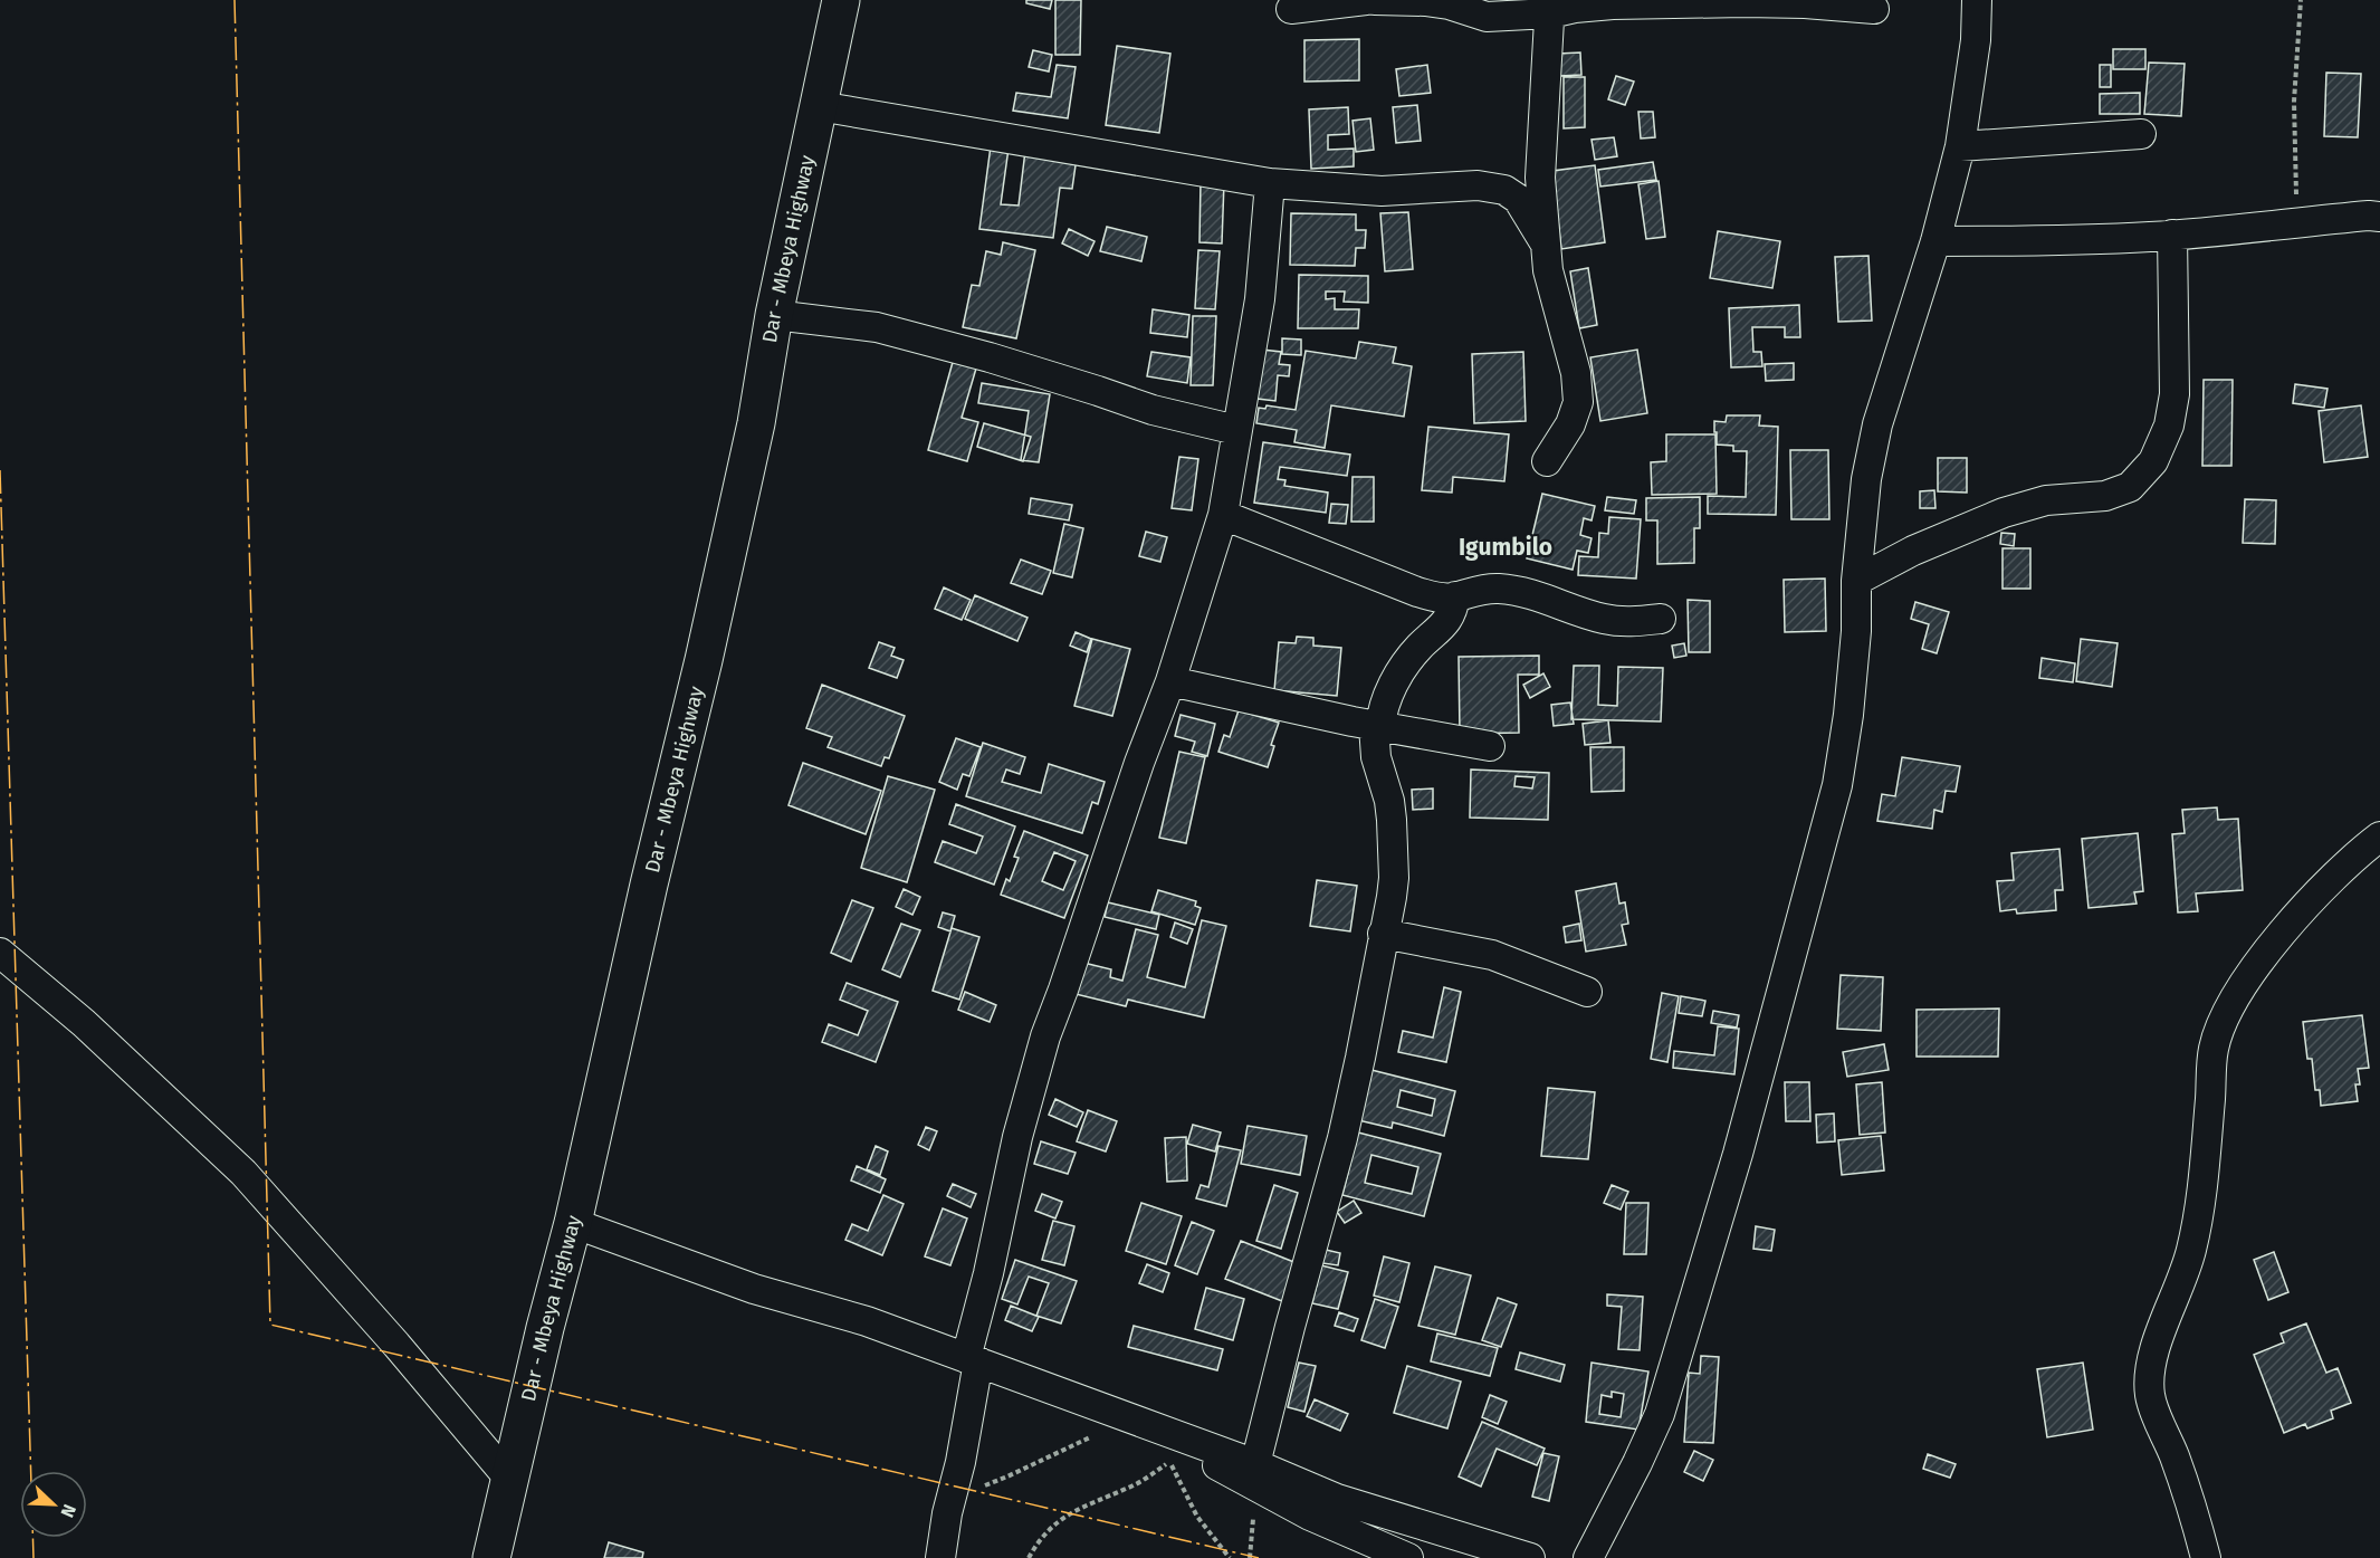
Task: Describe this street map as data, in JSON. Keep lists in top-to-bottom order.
{
  "streets": {
    "highway": ["Dar - Mbeya Highway"]
  },
  "districts": ["Igumbilo"],
  "north": "bottom right"
}
